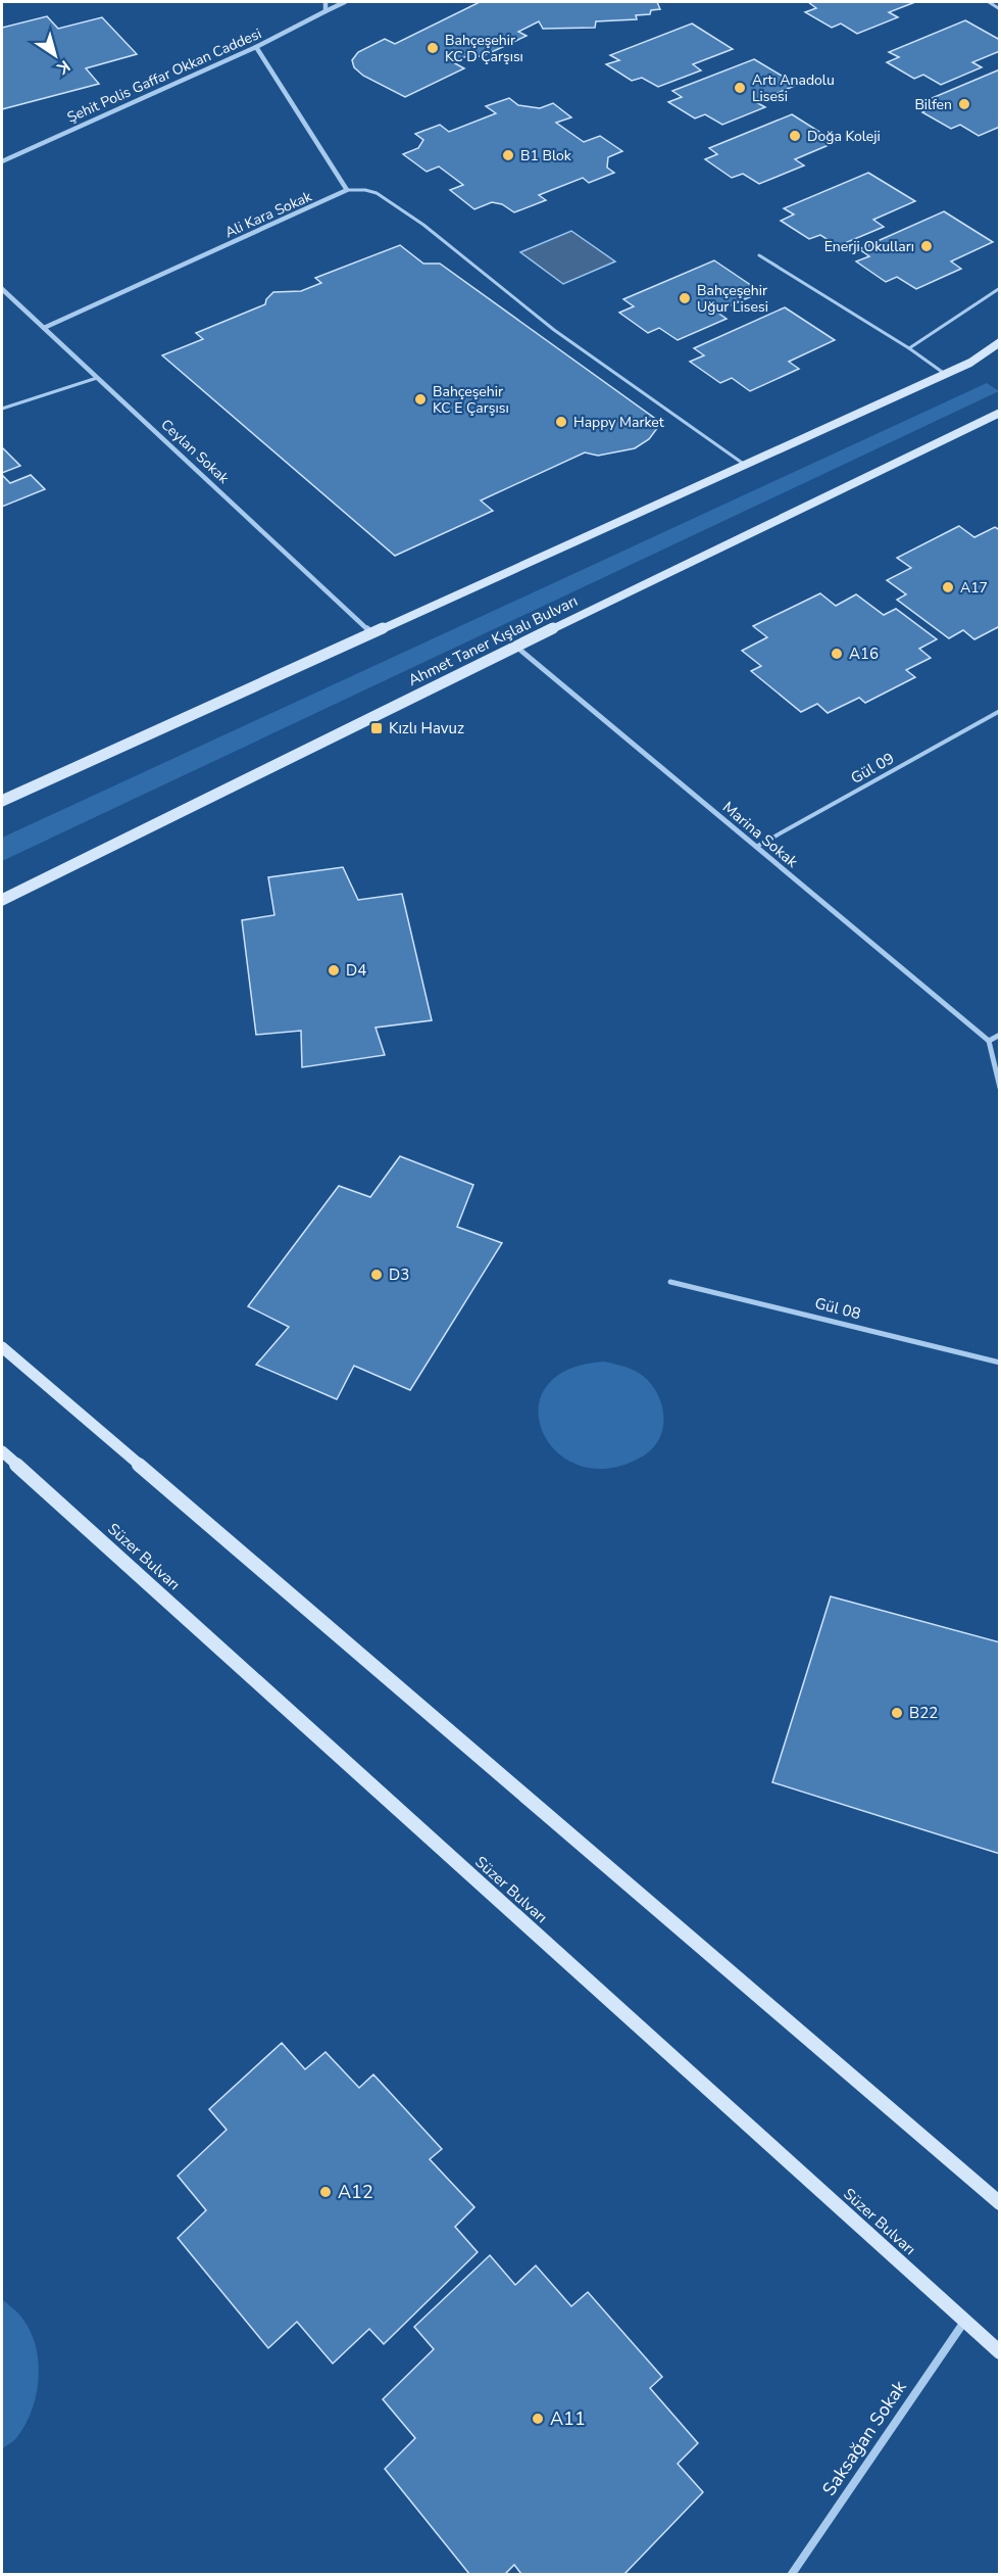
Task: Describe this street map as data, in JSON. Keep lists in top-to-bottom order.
{
  "streets": {
    "main road": ["Ahmet Taner Kışlalı Bulvarı", "Süzer Bulvarı"],
    "street": [
      "Şehit Polis Gaffar Okkan Caddesi",
      "Ali Kara Sokak",
      "Ceylan Sokak",
      "Marina Sokak",
      "Gül 08",
      "Saksağan Sokak"
    ],
    "lane": ["Gül 09"]
  },
  "crossings": [
    ["Ali Kara Sokak", "Ceylan Sokak"],
    ["Ahmet Taner Kışlalı Bulvarı", "Marina Sokak"],
    ["Gül 09", "Marina Sokak"],
    ["Süzer Bulvarı", "Saksağan Sokak"]
  ],
  "places": {
    "other": [
      "Bahçeşehir KC D Çarşısı",
      "Artı Anadolu Lisesi",
      "Bilfen",
      "Doğa Koleji",
      "B1 Blok",
      "Enerji Okulları",
      "Bahçeşehir Uğur Lisesi",
      "Bahçeşehir KC E Çarşısı",
      "Happy Market",
      "A17",
      "A16",
      "D4",
      "D3",
      "B22",
      "A12",
      "A11"
    ],
    "transit": ["Kızlı Havuz"]
  },
  "north": "bottom right"
}
